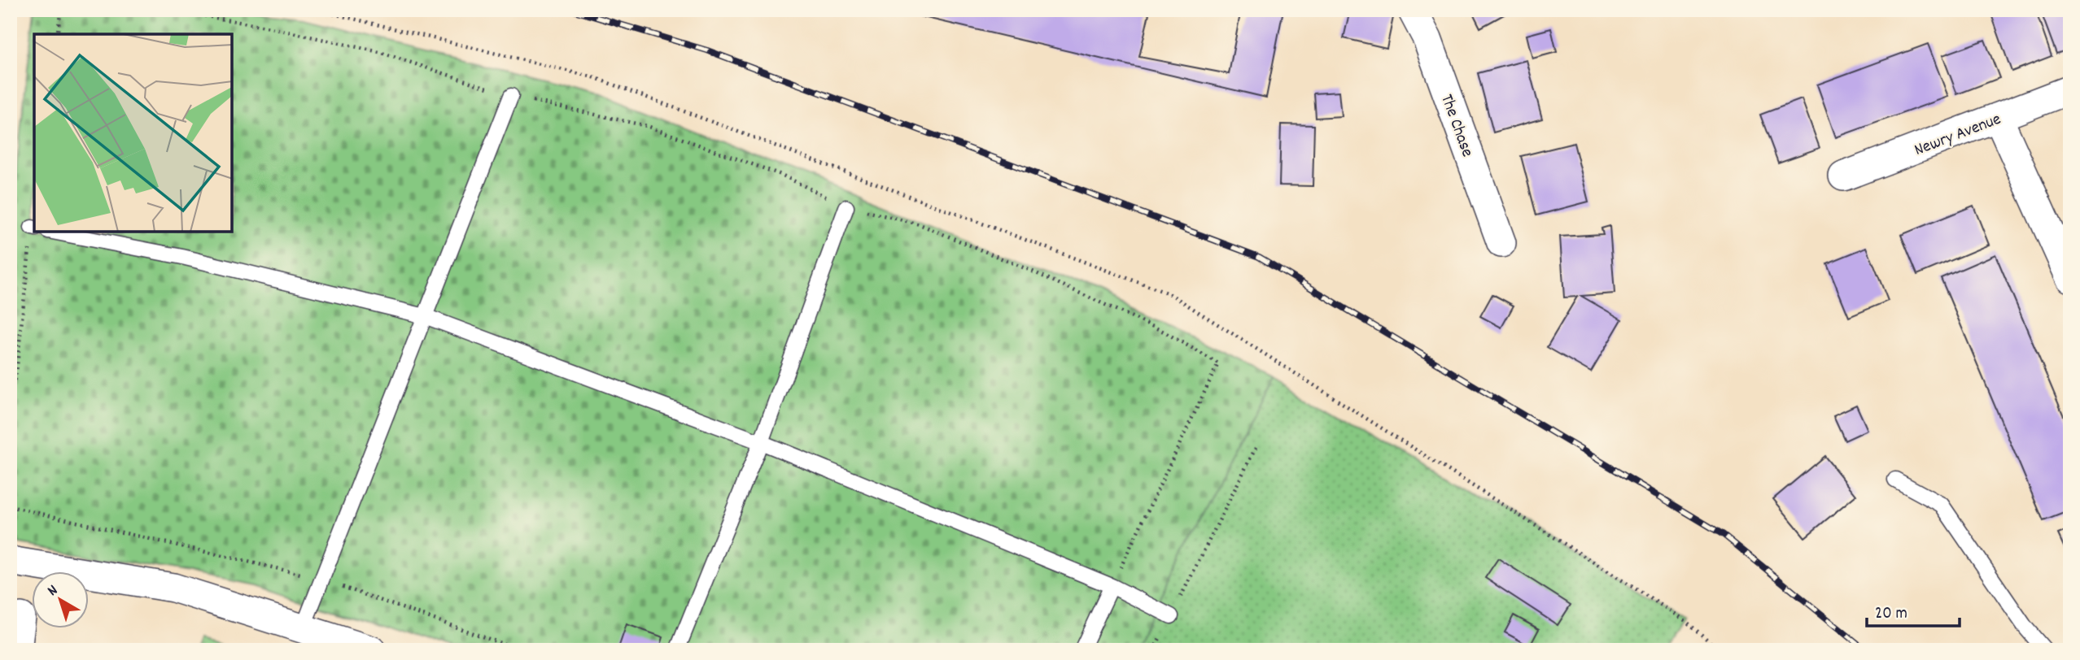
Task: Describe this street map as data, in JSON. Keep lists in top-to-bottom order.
{
  "streets": {
    "street": ["The Chase", "Newry Avenue"]
  },
  "scale_bar": "20 m",
  "north": "top left"
}
